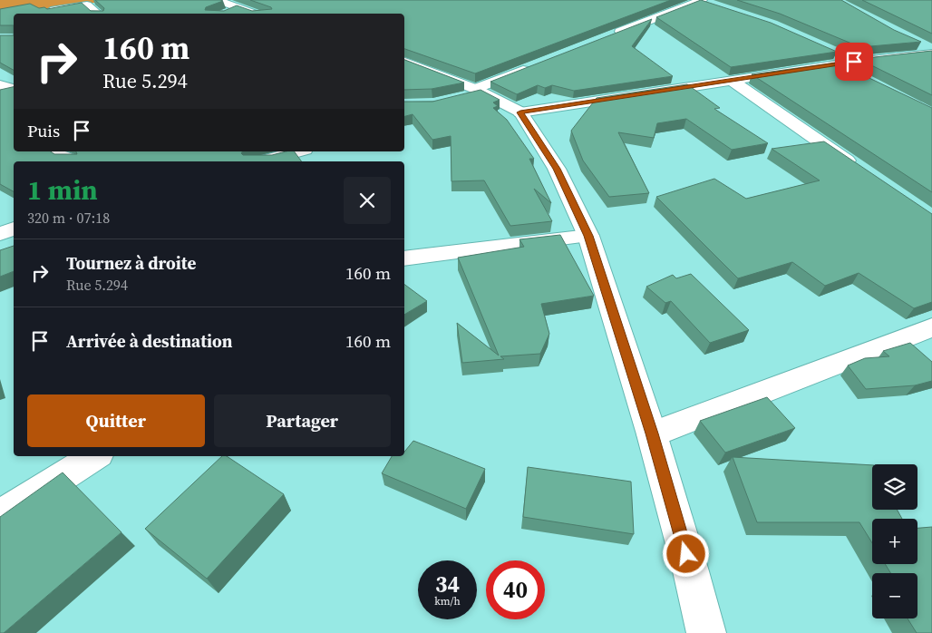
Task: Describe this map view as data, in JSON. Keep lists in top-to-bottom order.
{
  "page": {
    "turn": ["160 m", "Rue 5.294"],
    "then": "Puis",
    "heading": ["1 min", "320 m · 07:18"],
    "list": [
      {
        "name": "Tournez à droite",
        "note": "Rue 5.294",
        "value": "160 m"
      },
      {
        "name": "Arrivée à destination",
        "value": "160 m"
      }
    ],
    "buttons": ["Quitter", "Partager"],
    "map_buttons": ["+", "−"],
    "speed": "34 km/h",
    "limit": "40"
  }
}
